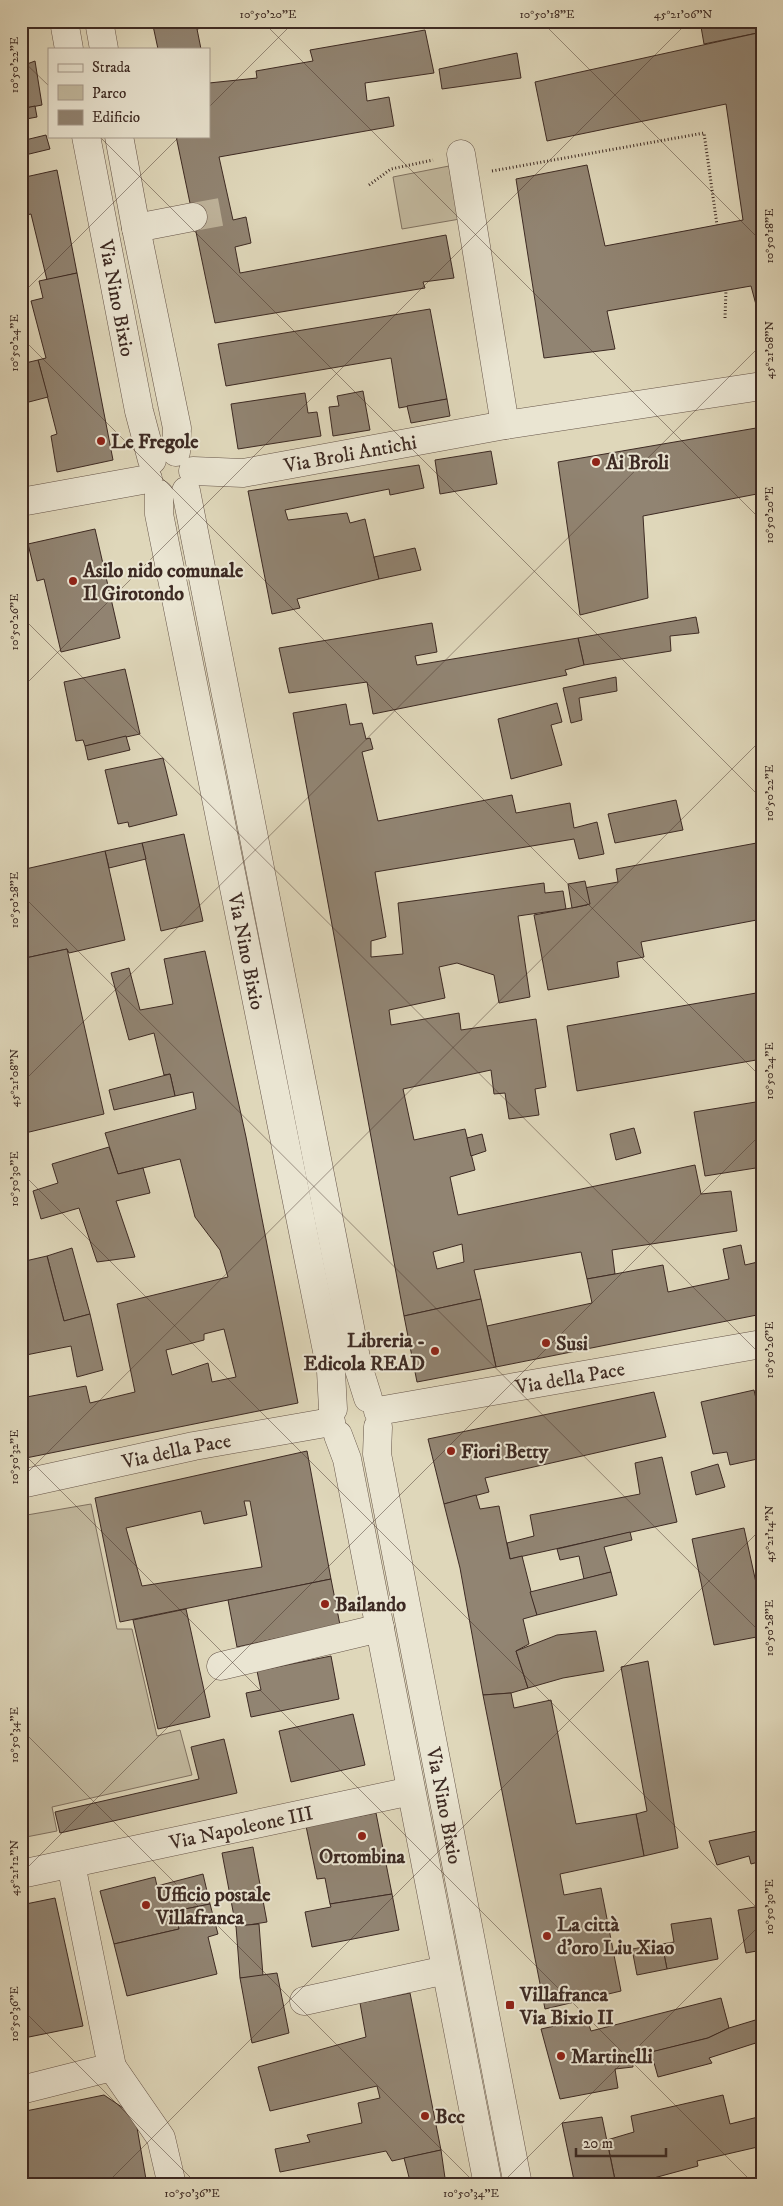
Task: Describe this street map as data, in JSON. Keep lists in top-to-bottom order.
{
  "streets": {
    "street": [
      "Via Nino Bixio",
      "Via Broli Antichi",
      "Via della Pace",
      "Via Napoleone III"
    ]
  },
  "crossings": [
    ["Via Nino Bixio", "Via Broli Antichi"],
    ["Via Nino Bixio", "Via della Pace"],
    ["Via Nino Bixio", "Via Napoleone III"]
  ],
  "places": {
    "other": [
      "Le Fregole",
      "Ai Broli",
      "Asilo nido comunale Il Girotondo",
      "Susi",
      "Libreria - Edicola READ",
      "Fiori Betty",
      "Bailando",
      "Ortombina",
      "Ufficio postale Villafranca",
      "La città d'oro Liu Xiao",
      "Martinelli",
      "Bcc"
    ],
    "transit": ["Villafranca Via Bixio II"]
  },
  "legend": ["Strada", "Parco", "Edificio"],
  "scale_bar": "20 m",
  "coordinates": [
    "10°50'20\"E",
    "10°50'18\"E",
    "45°21'06\"N",
    "10°50'22\"E",
    "10°50'24\"E",
    "45°21'08\"N",
    "10°50'26\"E",
    "10°50'28\"E",
    "10°50'30\"E",
    "10°50'32\"E",
    "45°21'14\"N",
    "10°50'34\"E",
    "45°21'12\"N",
    "10°50'36\"E"
  ]
}
